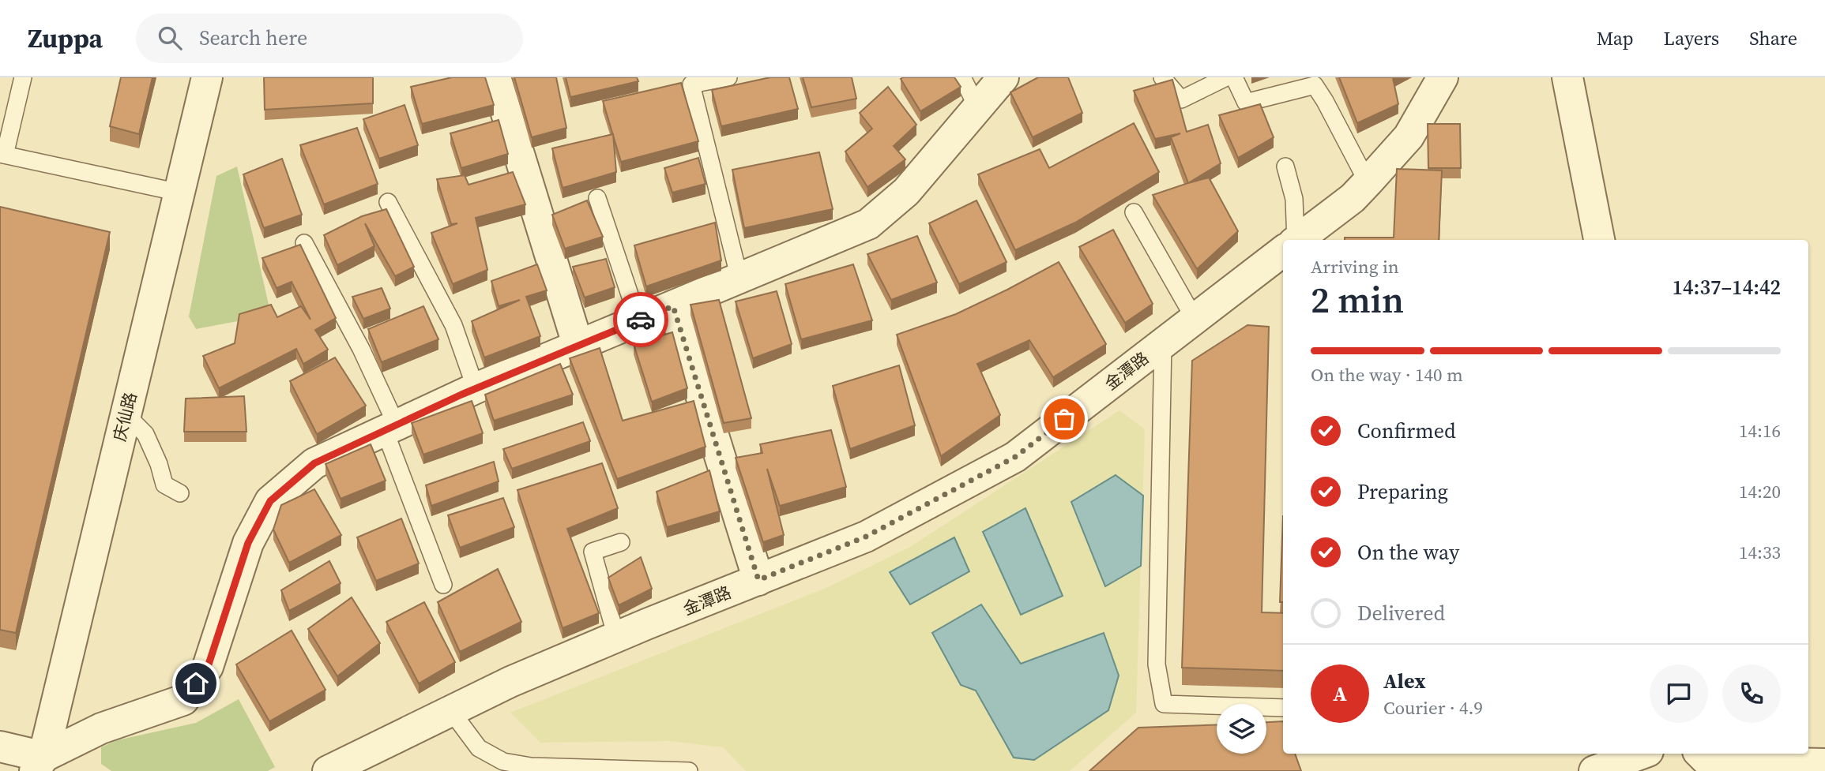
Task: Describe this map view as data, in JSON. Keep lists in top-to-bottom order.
{
  "streets": {
    "street": ["金潭路", "庆仙路"]
  },
  "page": {
    "header": "Zuppa",
    "search": "Search here",
    "nav": ["Map", "Layers", "Share"],
    "heading": ["2 min", "Arriving in", "14:37–14:42"],
    "panel": ["Alex", "Courier · 4.9"],
    "bar": "On the way · 140 m",
    "list": [
      ["Confirmed", "14:16"],
      ["Preparing", "14:20"],
      ["On the way", "14:33"],
      "Delivered"
    ],
    "round": "A"
  }
}
